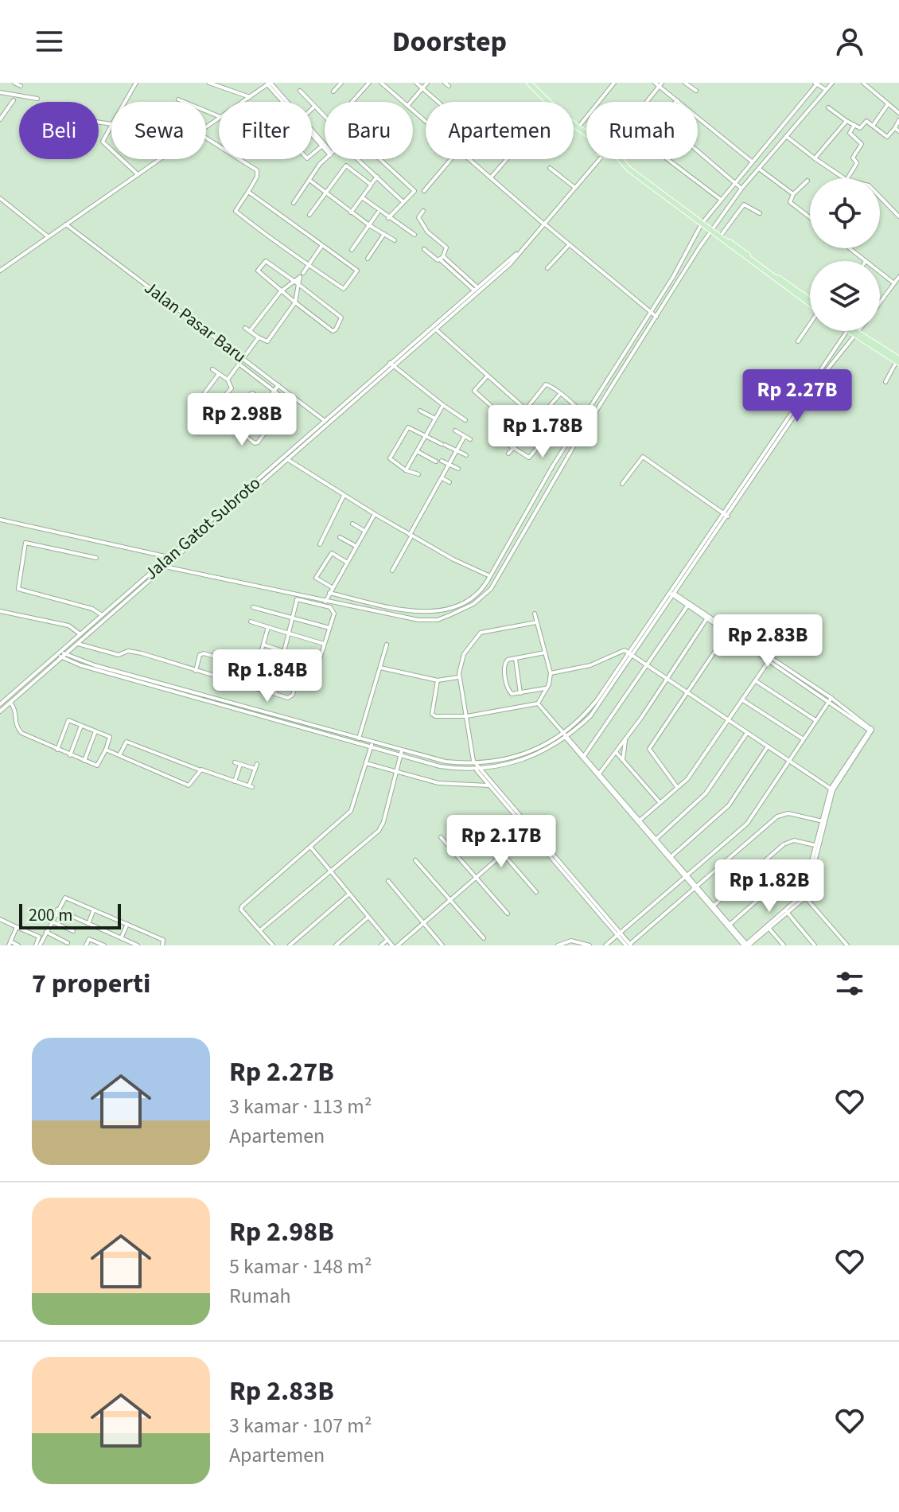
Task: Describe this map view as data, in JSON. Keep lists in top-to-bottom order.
{
  "streets": {
    "street": ["Jalan Pasar Baru", "Jalan Gatot Subroto"]
  },
  "crossings": [
    ["Jalan Pasar Baru", "Jalan Gatot Subroto"]
  ],
  "scale_bar": "200 m",
  "page": {
    "header": "Doorstep",
    "chip": [
      "Beli",
      "Sewa",
      "Filter",
      "Baru",
      "Apartemen",
      "Rumah"
    ],
    "price": [
      "Rp 2.27B",
      "Rp 2.98B",
      "Rp 1.78B",
      "Rp 2.83B",
      "Rp 1.84B",
      "Rp 2.17B",
      "Rp 1.82B"
    ],
    "scale": "200 m",
    "heading": "7 properti",
    "list": [
      {
        "name": "Rp 2.27B",
        "note": "3 kamar · 113 m² · Apartemen"
      },
      {
        "name": "Rp 2.98B",
        "note": "5 kamar · 148 m² · Rumah"
      },
      {
        "name": "Rp 2.83B",
        "note": "3 kamar · 107 m² · Apartemen"
      }
    ]
  }
}
